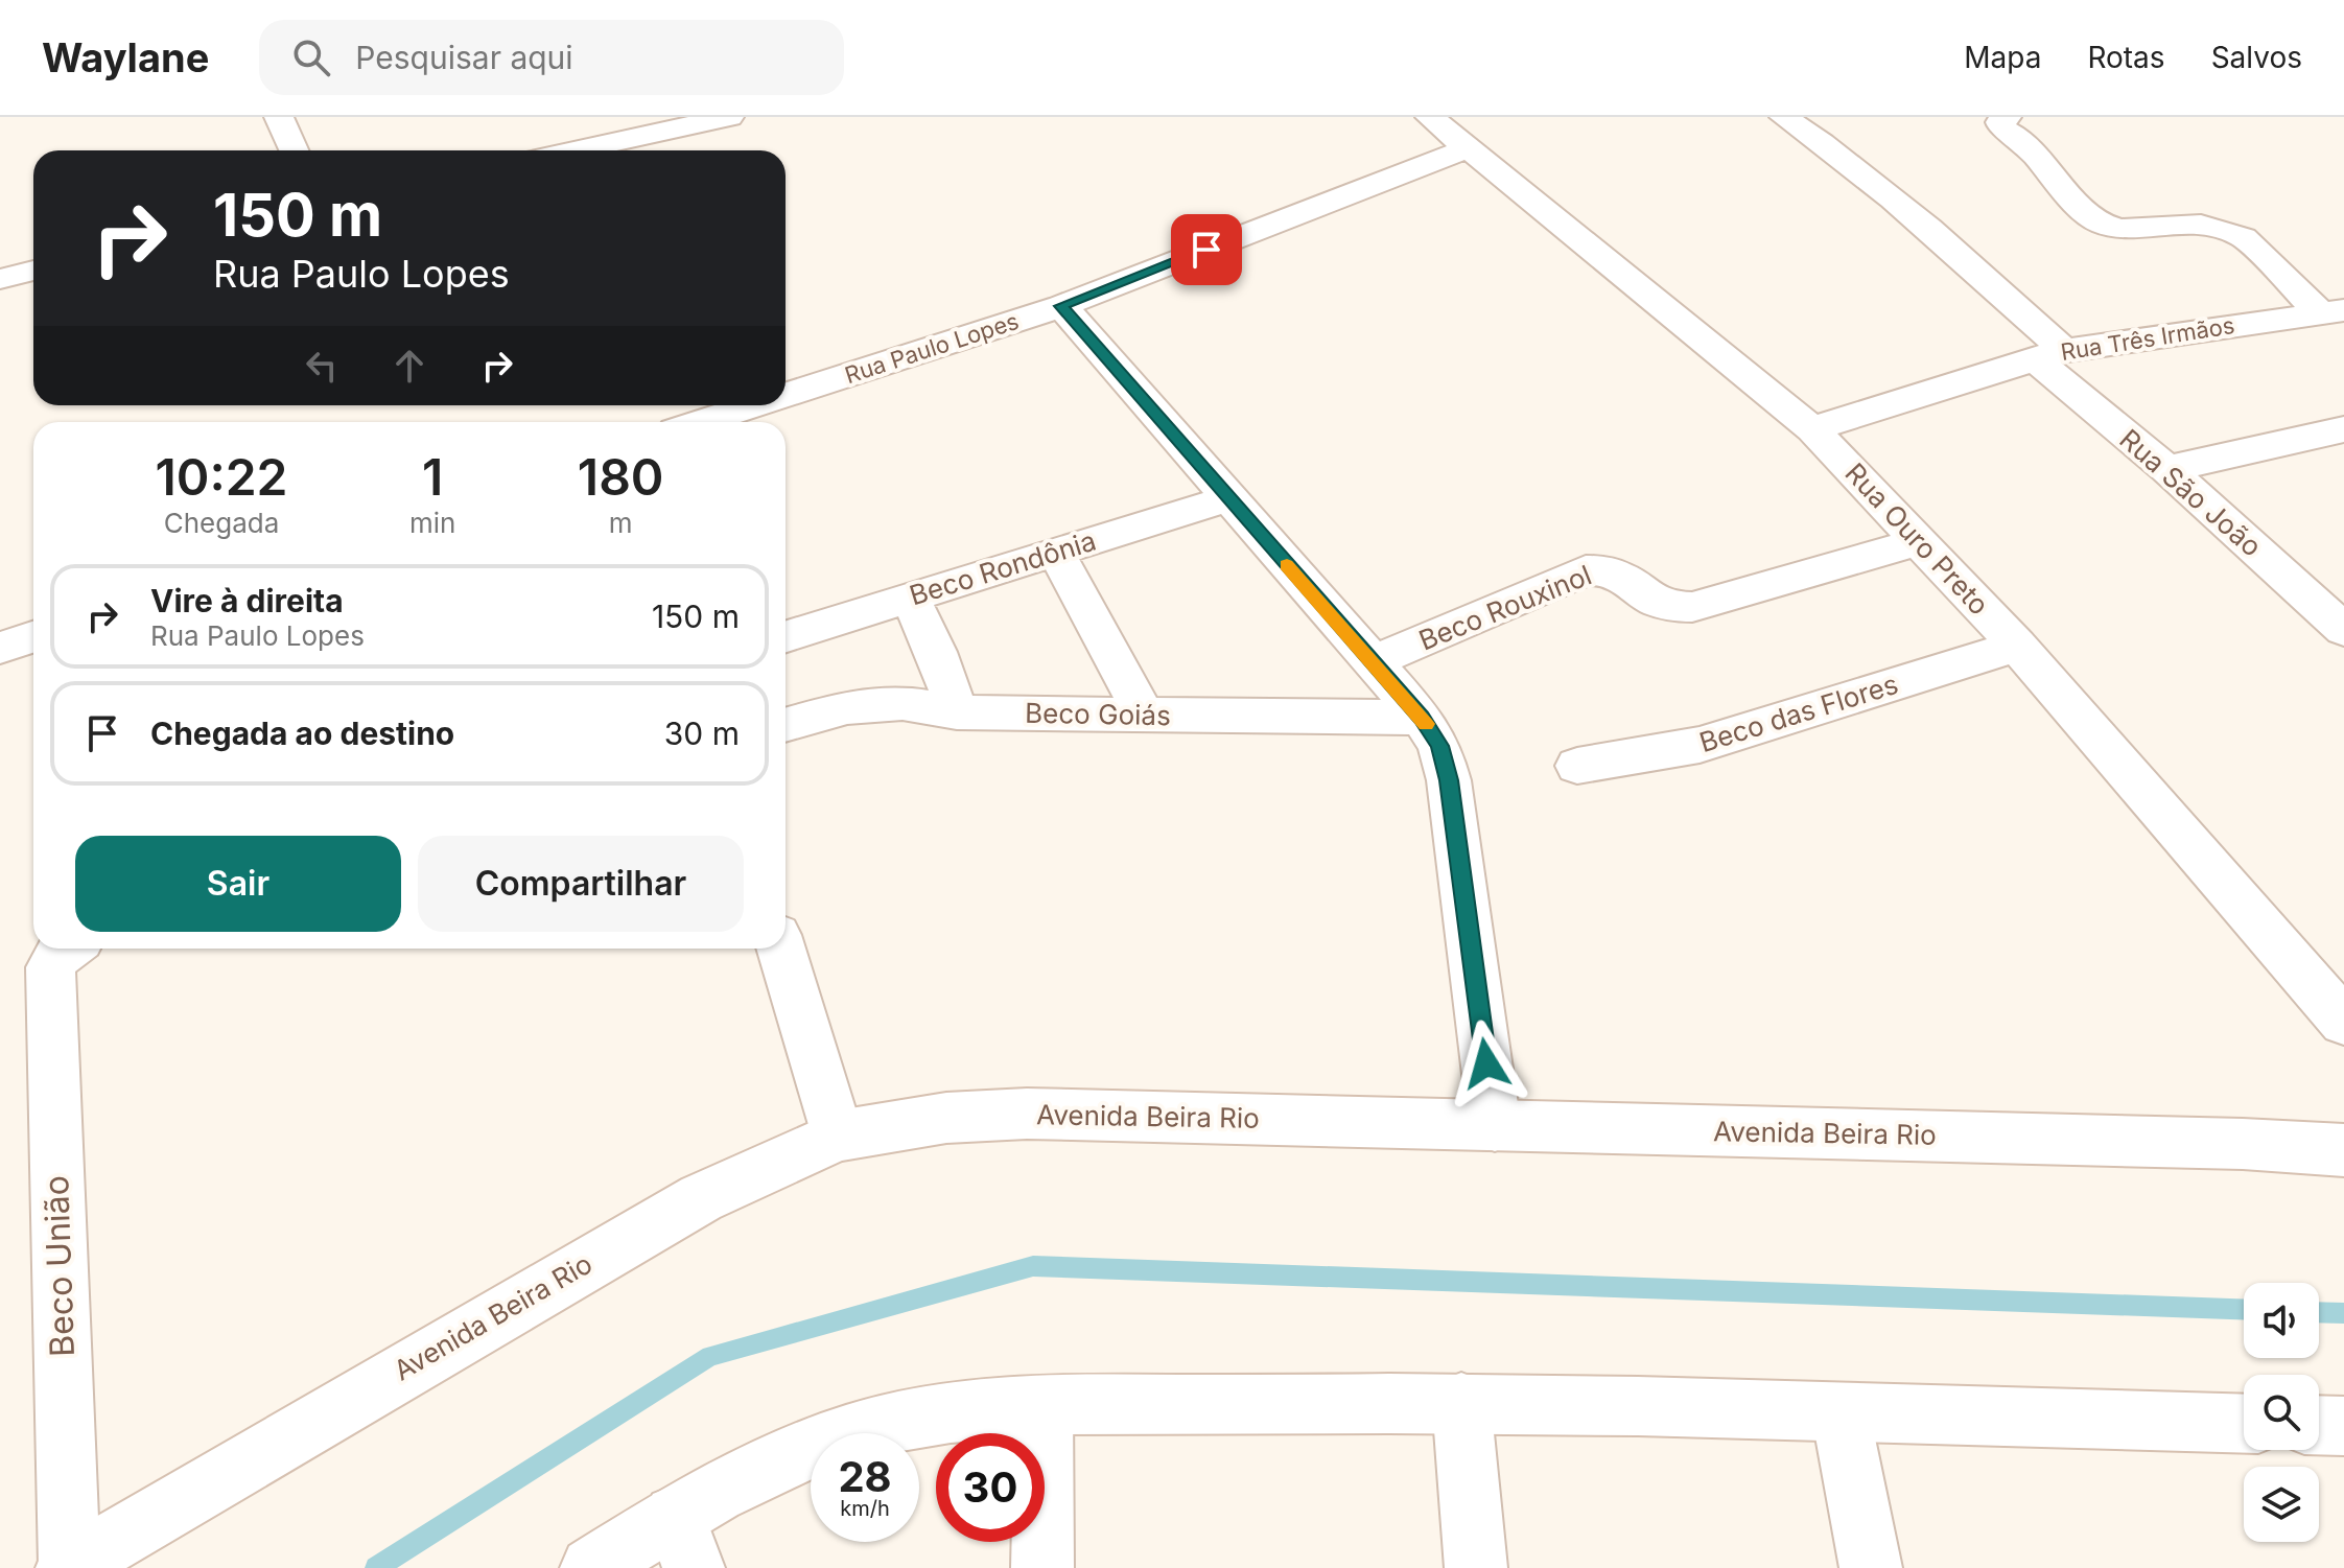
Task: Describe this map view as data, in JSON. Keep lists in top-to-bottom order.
{
  "streets": {
    "street": [
      "Rua Três Irmãos",
      "Rua Paulo Lopes",
      "Rua São João",
      "Rua Ouro Preto",
      "Beco Rondônia",
      "Beco Rouxinol",
      "Beco das Flores",
      "Beco Goiás",
      "Avenida Beira Rio",
      "Beco União"
    ]
  },
  "crossings": [
    ["Rua Três Irmãos", "Rua São João"],
    ["Rua Três Irmãos", "Rua Ouro Preto"],
    ["Rua Paulo Lopes", "Rua Ouro Preto"],
    ["Rua Ouro Preto", "Beco Rouxinol"],
    ["Rua Ouro Preto", "Beco das Flores"],
    ["Avenida Beira Rio", "Beco União"]
  ],
  "page": {
    "header": "Waylane",
    "search": "Pesquisar aqui",
    "nav": ["Mapa", "Rotas", "Salvos"],
    "turn": ["150 m", "Rua Paulo Lopes"],
    "eta": [
      "10:22",
      "Chegada",
      "1",
      "min",
      "180",
      "m"
    ],
    "list": [
      {
        "name": "Vire à direita",
        "note": "Rua Paulo Lopes",
        "value": "150 m"
      },
      {
        "name": "Chegada ao destino",
        "value": "30 m"
      }
    ],
    "buttons": ["Sair", "Compartilhar"],
    "speed": "28 km/h",
    "limit": "30"
  }
}
